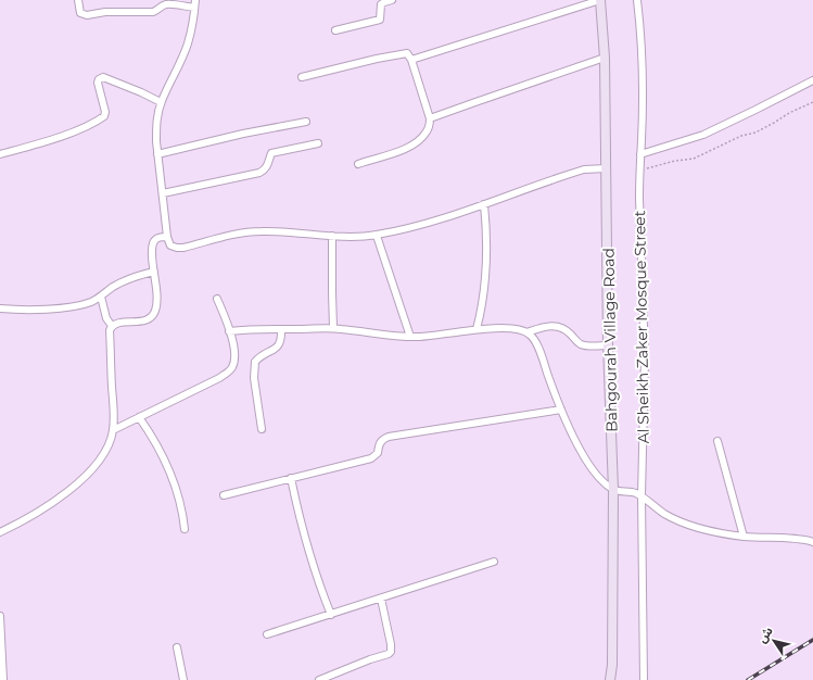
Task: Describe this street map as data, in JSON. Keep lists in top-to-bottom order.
{
  "streets": {
    "street": ["Al Sheikh Zaker Mosque Street", "Bahgourah Village Road"]
  },
  "north": "top left"
}
